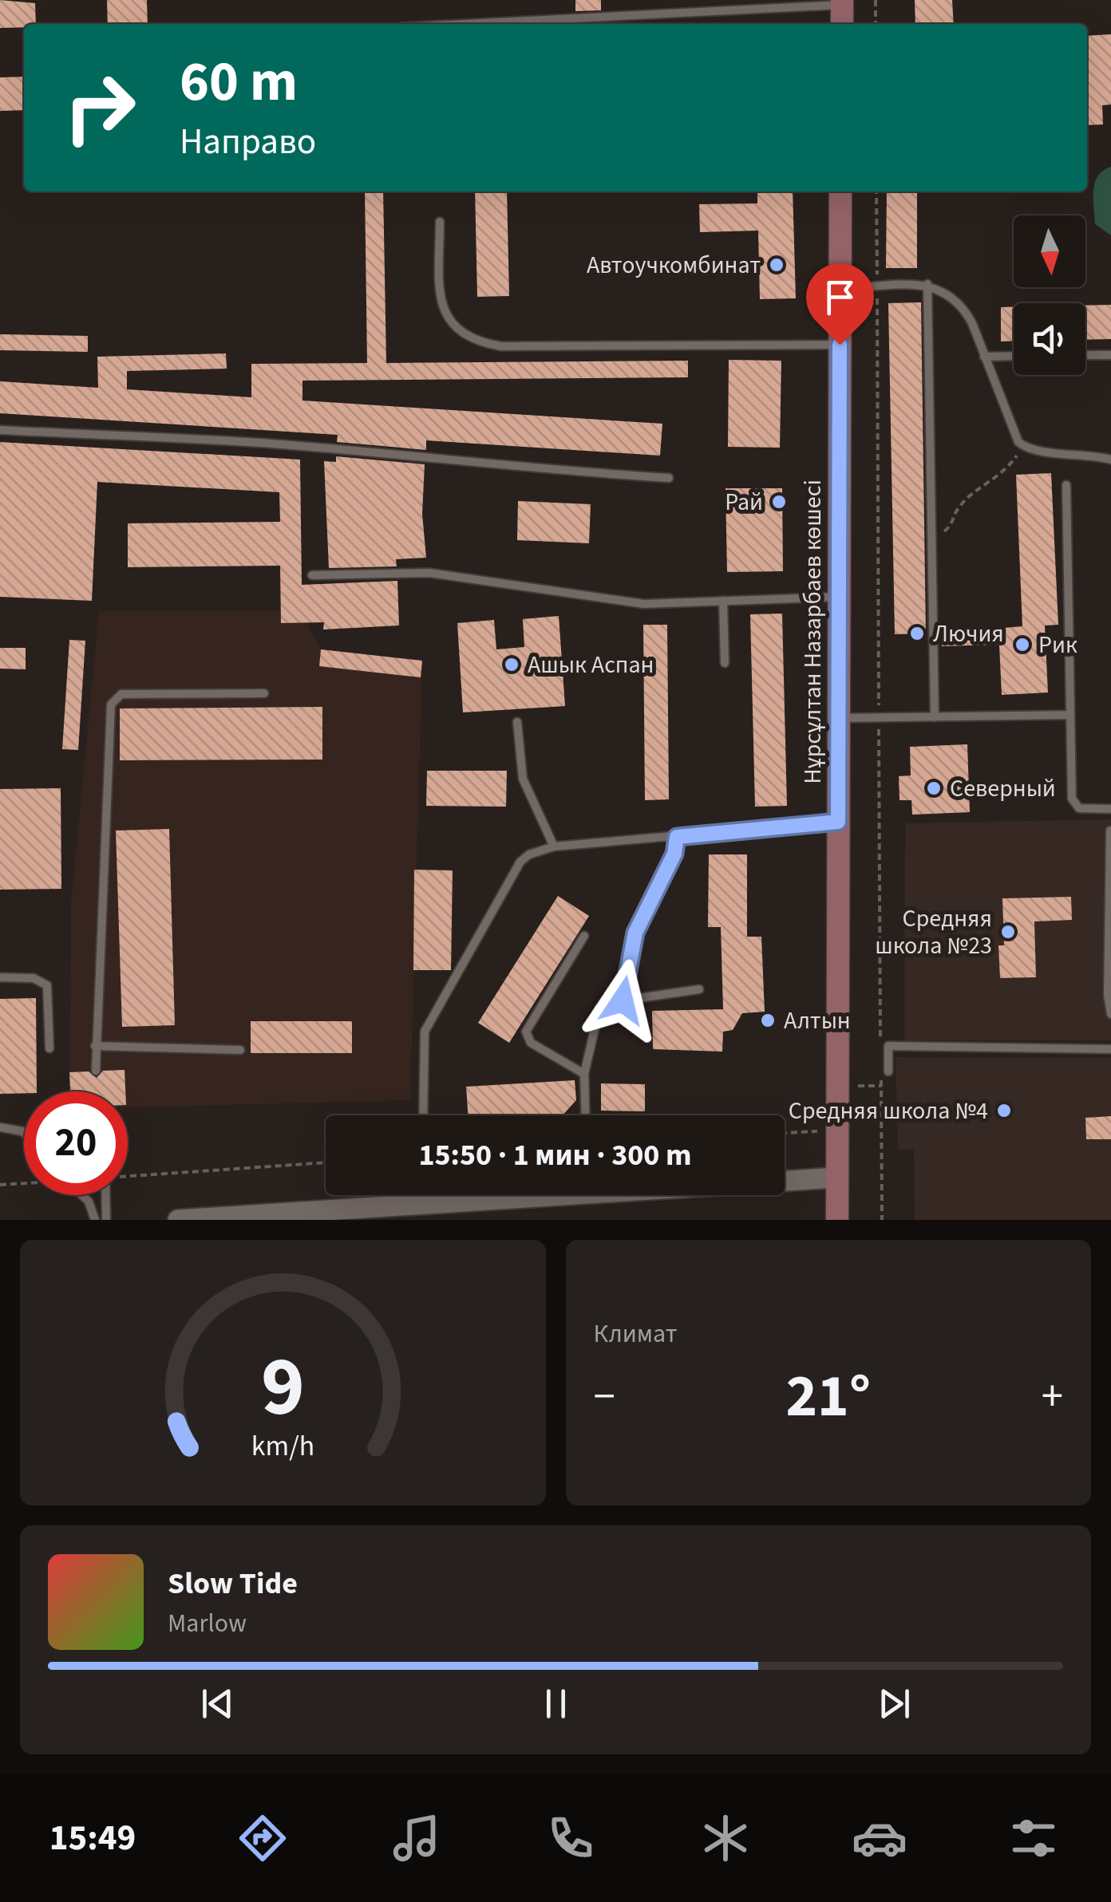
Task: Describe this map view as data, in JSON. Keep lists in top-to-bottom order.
{
  "streets": {
    "main road": ["Нұрсұлтан Назарбаев көшесі"]
  },
  "places": [
    "Автоучкомбинат",
    "Рай",
    "Лючия",
    "Рик",
    "Ашык Аспан",
    "Северный",
    "Средняя школа №23",
    "Алтын",
    "Средняя школа №4"
  ],
  "north": "bottom",
  "page": {
    "turn": ["60 m", "Направо"],
    "limit": "20",
    "trip": "15:50 · 1 мин · 300 m",
    "tile": "Климат",
    "heat": ["−", "21°", "+"],
    "song": ["Slow Tide", "Marlow"],
    "tabs": "15:49",
    "gauge": ["9", "km/h"]
  }
}
